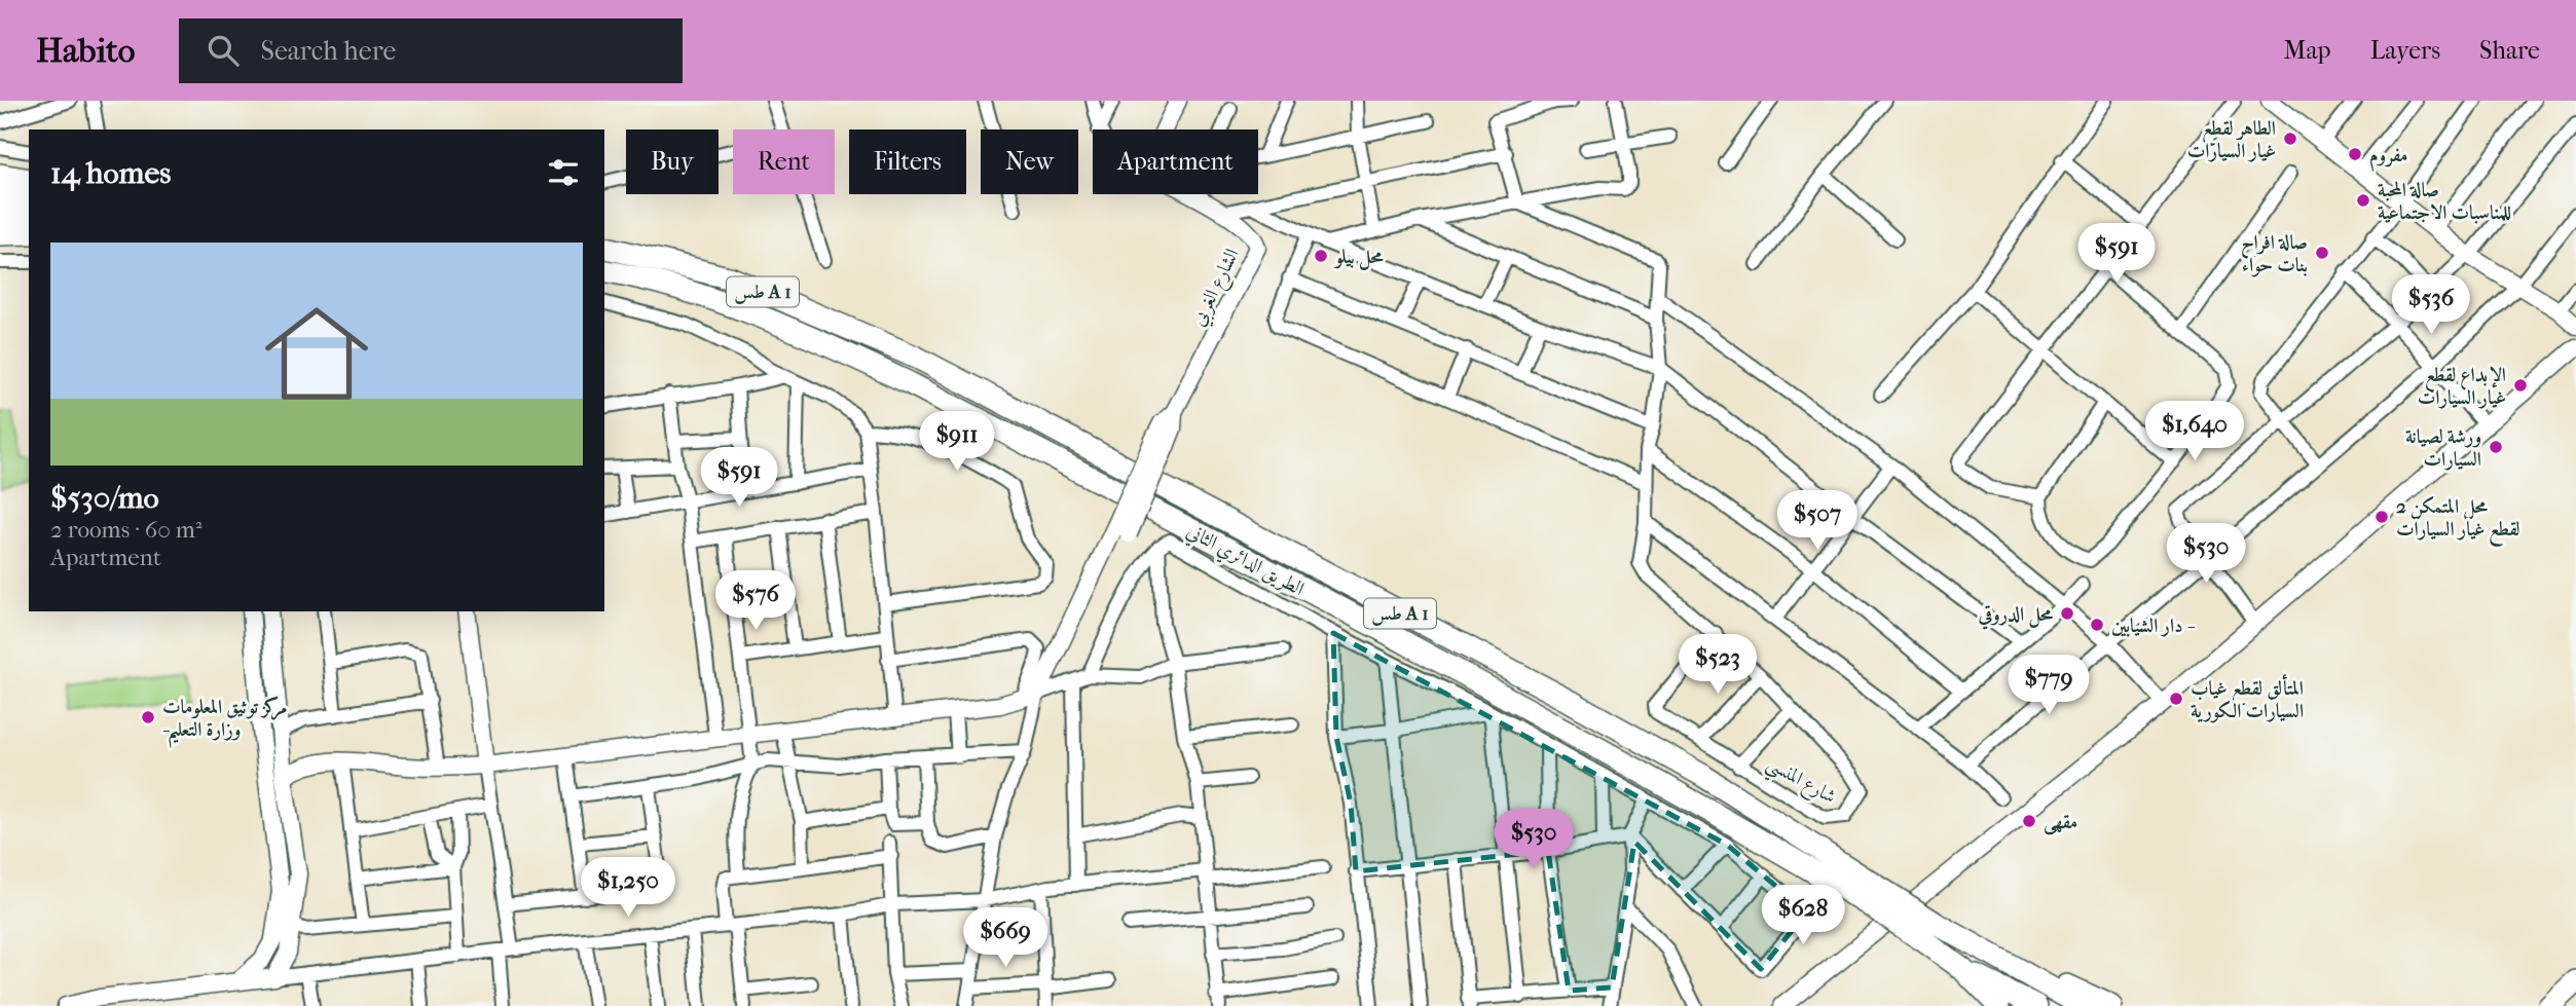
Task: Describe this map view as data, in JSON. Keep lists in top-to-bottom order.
{
  "streets": {
    "highway": ["طس A 1", "الطريق الدائري الثاني"],
    "street": ["الشارع الغربي", "شارع المنسي"]
  },
  "places": [
    "الطاهر لقطع غيار السيارات",
    "مفروم",
    "صالة المحبة للمناسبات الاجتماعية",
    "صالة افراح بنات حواء",
    "محل بيلو",
    "الإبداع لقطع غيار السيارات",
    "ورشة لصيانة السيارات",
    "محل المتمكن 2 لقطع غيار السيارات",
    "محل الدروقي",
    "دار الشيابين -",
    "المتألق لقطع غياب السيارات الكورية",
    "مركز توثيق المعلومات -وزارة التعليم",
    "مقهى"
  ],
  "page": {
    "header": "Habito",
    "search": "Search here",
    "nav": ["Map", "Layers", "Share"],
    "chip": [
      "Buy",
      "Rent",
      "Filters",
      "New",
      "Apartment"
    ],
    "heading": "14 homes",
    "list": [
      {
        "name": "$530/mo",
        "note": "2 rooms · 60 m² · Apartment"
      }
    ],
    "price": [
      "$591",
      "$536",
      "$1,640",
      "$911",
      "$591",
      "$507",
      "$530",
      "$576",
      "$523",
      "$779",
      "$530",
      "$1,250",
      "$628",
      "$669"
    ]
  }
}
